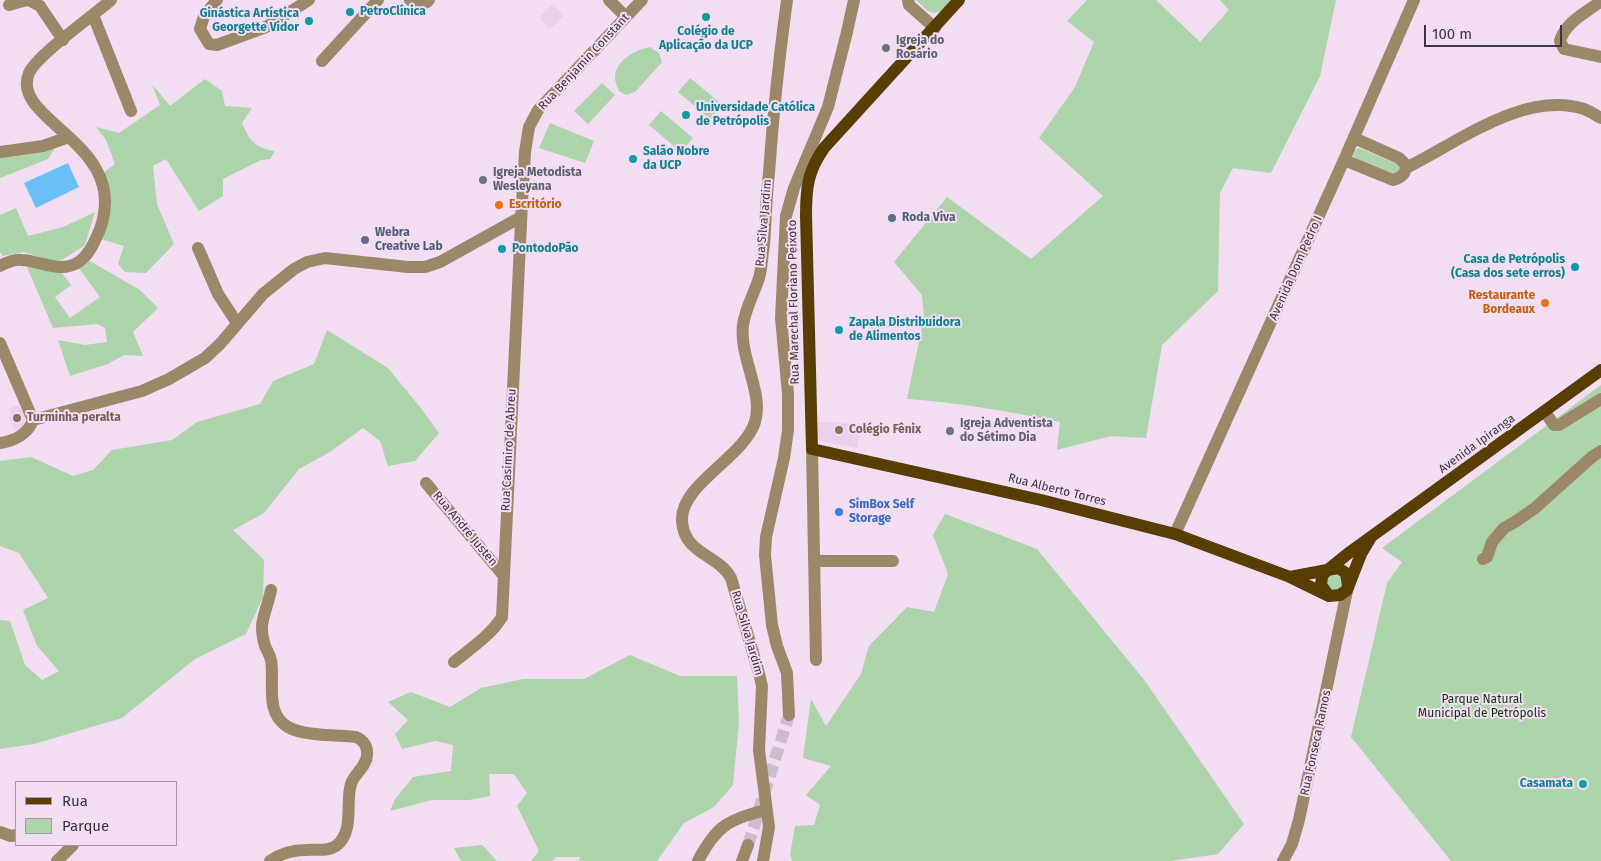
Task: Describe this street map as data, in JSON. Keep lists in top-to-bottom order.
{
  "streets": {
    "main road": ["Rua Marechal Floriano Peixoto", "Avenida Ipiranga", "Rua Alberto Torres"],
    "street": [
      "Rua Benjamin Constant",
      "Rua Silva Jardim",
      "Avenida Dom Pedro I",
      "Rua Casimiro de Abreu",
      "Rua André Justen",
      "Rua Fonseca Ramos"
    ]
  },
  "crossings": [
    ["Rua Benjamin Constant", "Rua Casimiro de Abreu"],
    ["Avenida Dom Pedro I", "Rua Alberto Torres"],
    ["Rua Marechal Floriano Peixoto", "Rua Alberto Torres"],
    ["Avenida Ipiranga", "Rua Alberto Torres"],
    ["Avenida Ipiranga", "Rua Fonseca Ramos"],
    ["Rua Casimiro de Abreu", "Rua André Justen"],
    ["Rua Alberto Torres", "Rua Fonseca Ramos"]
  ],
  "parks": ["Parque Natural Municipal de Petrópolis"],
  "places": [
    "PetroClínica",
    "Colégio de Aplicação da UCP",
    "Ginástica Artística Georgette Vidor",
    "Igreja do Rosário",
    "Universidade Católica de Petrópolis",
    "Salão Nobre da UCP",
    "Igreja Metodista Wesleyana",
    "Escritório",
    "Roda Viva",
    "Webra Creative Lab",
    "PontodoPão",
    "Casa de Petrópolis (Casa dos sete erros)",
    "Restaurante Bordeaux",
    "Zapala Distribuidora de Alimentos",
    "Turminha peralta",
    "Colégio Fênix",
    "Igreja Adventista do Sétimo Dia",
    "SimBox Self Storage",
    "Casamata"
  ],
  "legend": ["Rua", "Parque"],
  "scale_bar": "100 m"
}
